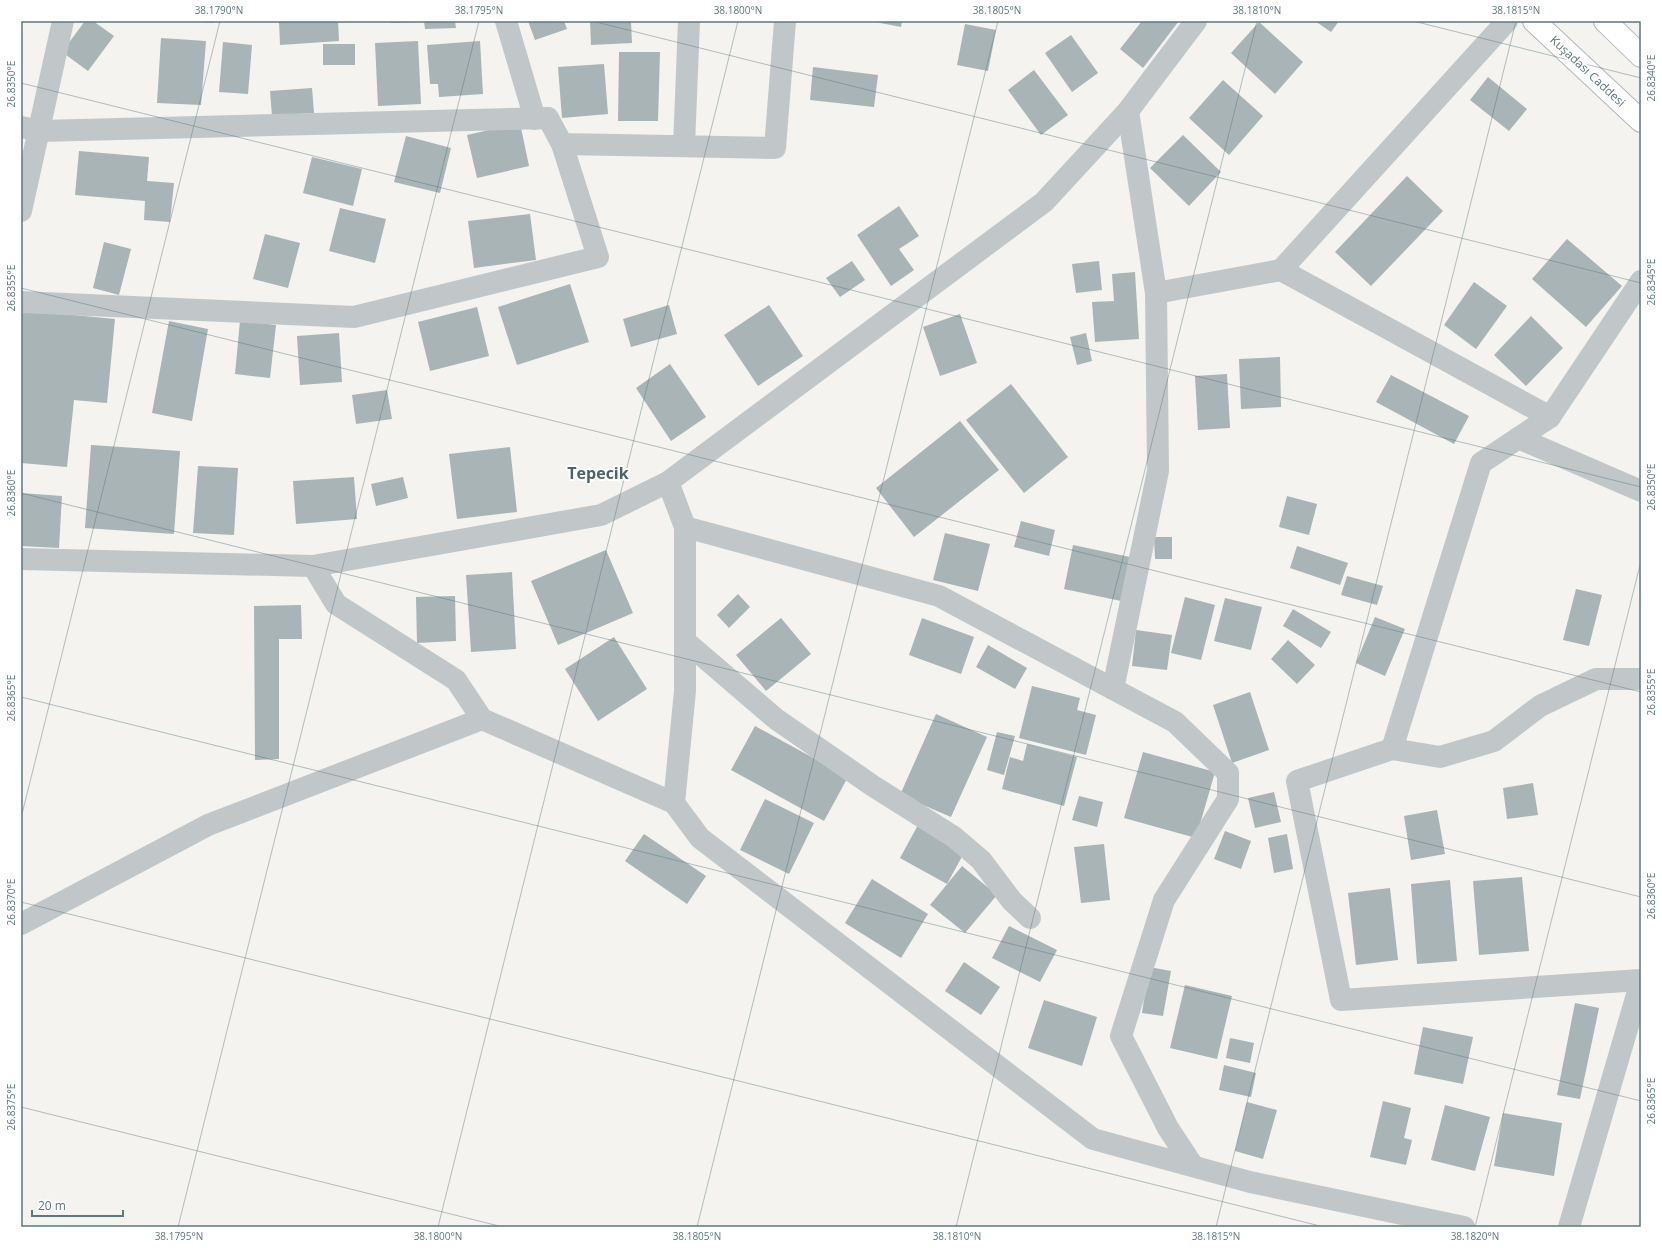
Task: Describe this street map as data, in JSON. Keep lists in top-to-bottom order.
{
  "streets": {
    "main road": ["Kuşadası Caddesi"]
  },
  "districts": ["Tepecik"],
  "scale_bar": "20 m",
  "coordinates": [
    "38.1790°N",
    "38.1795°N",
    "38.1800°N",
    "38.1805°N",
    "38.1810°N",
    "38.1815°N",
    "26.8340°E",
    "26.8350°E",
    "26.8345°E",
    "26.8355°E",
    "26.8360°E",
    "26.8365°E",
    "26.8370°E",
    "26.8375°E",
    "38.1820°N"
  ]
}
